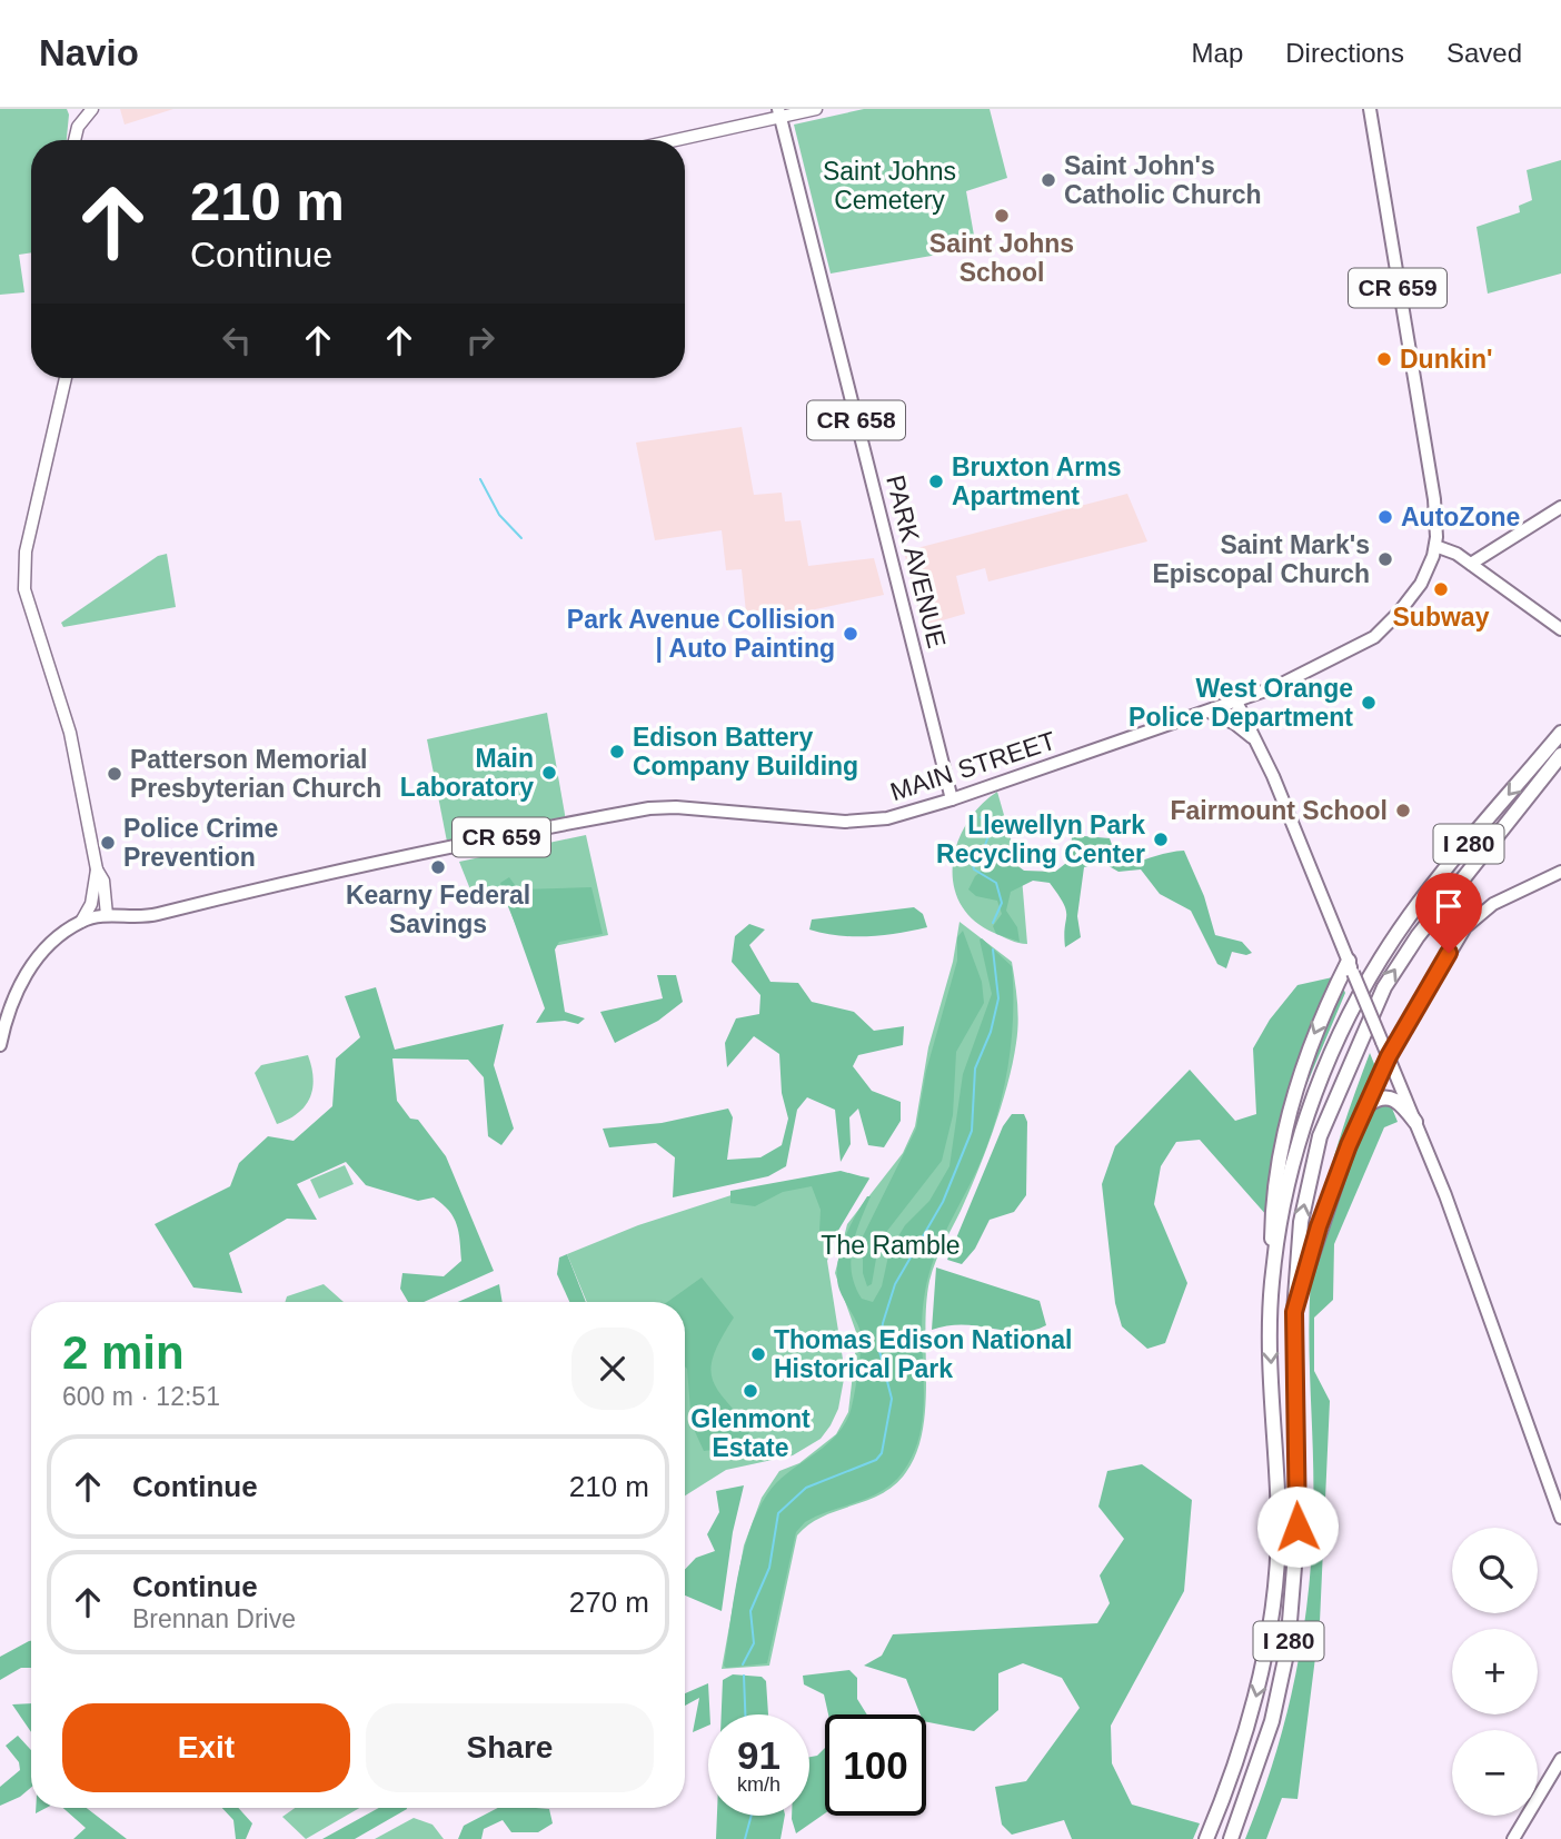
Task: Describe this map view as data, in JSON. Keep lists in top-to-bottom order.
{
  "streets": {
    "highway": ["I 280"],
    "main road": [
      "CR 659",
      "CR 658",
      "PARK AVENUE",
      "MAIN STREET"
    ]
  },
  "crossings": [
    ["PARK AVENUE", "MAIN STREET"]
  ],
  "parks": ["Saint Johns Cemetery", "The Ramble"],
  "places": [
    "Saint John's Catholic Church",
    "Saint Johns School",
    "Dunkin'",
    "Bruxton Arms Apartment",
    "AutoZone",
    "Saint Mark's Episcopal Church",
    "Subway",
    "Park Avenue Collision | Auto Painting",
    "West Orange Police Department",
    "Edison Battery Company Building",
    "Main Laboratory",
    "Patterson Memorial Presbyterian Church",
    "Fairmount School",
    "Llewellyn Park Recycling Center",
    "Police Crime Prevention",
    "Kearny Federal Savings",
    "Thomas Edison National Historical Park",
    "Glenmont Estate"
  ],
  "page": {
    "header": "Navio",
    "nav": ["Map", "Directions", "Saved"],
    "turn": ["210 m", "Continue"],
    "heading": ["2 min", "600 m · 12:51"],
    "list": [
      {
        "name": "Continue",
        "value": "210 m"
      },
      {
        "name": "Continue",
        "note": "Brennan Drive",
        "value": "270 m"
      }
    ],
    "map_buttons": ["+", "−"],
    "buttons": ["Exit", "Share"],
    "speed": "91 km/h",
    "limit": "100"
  }
}
